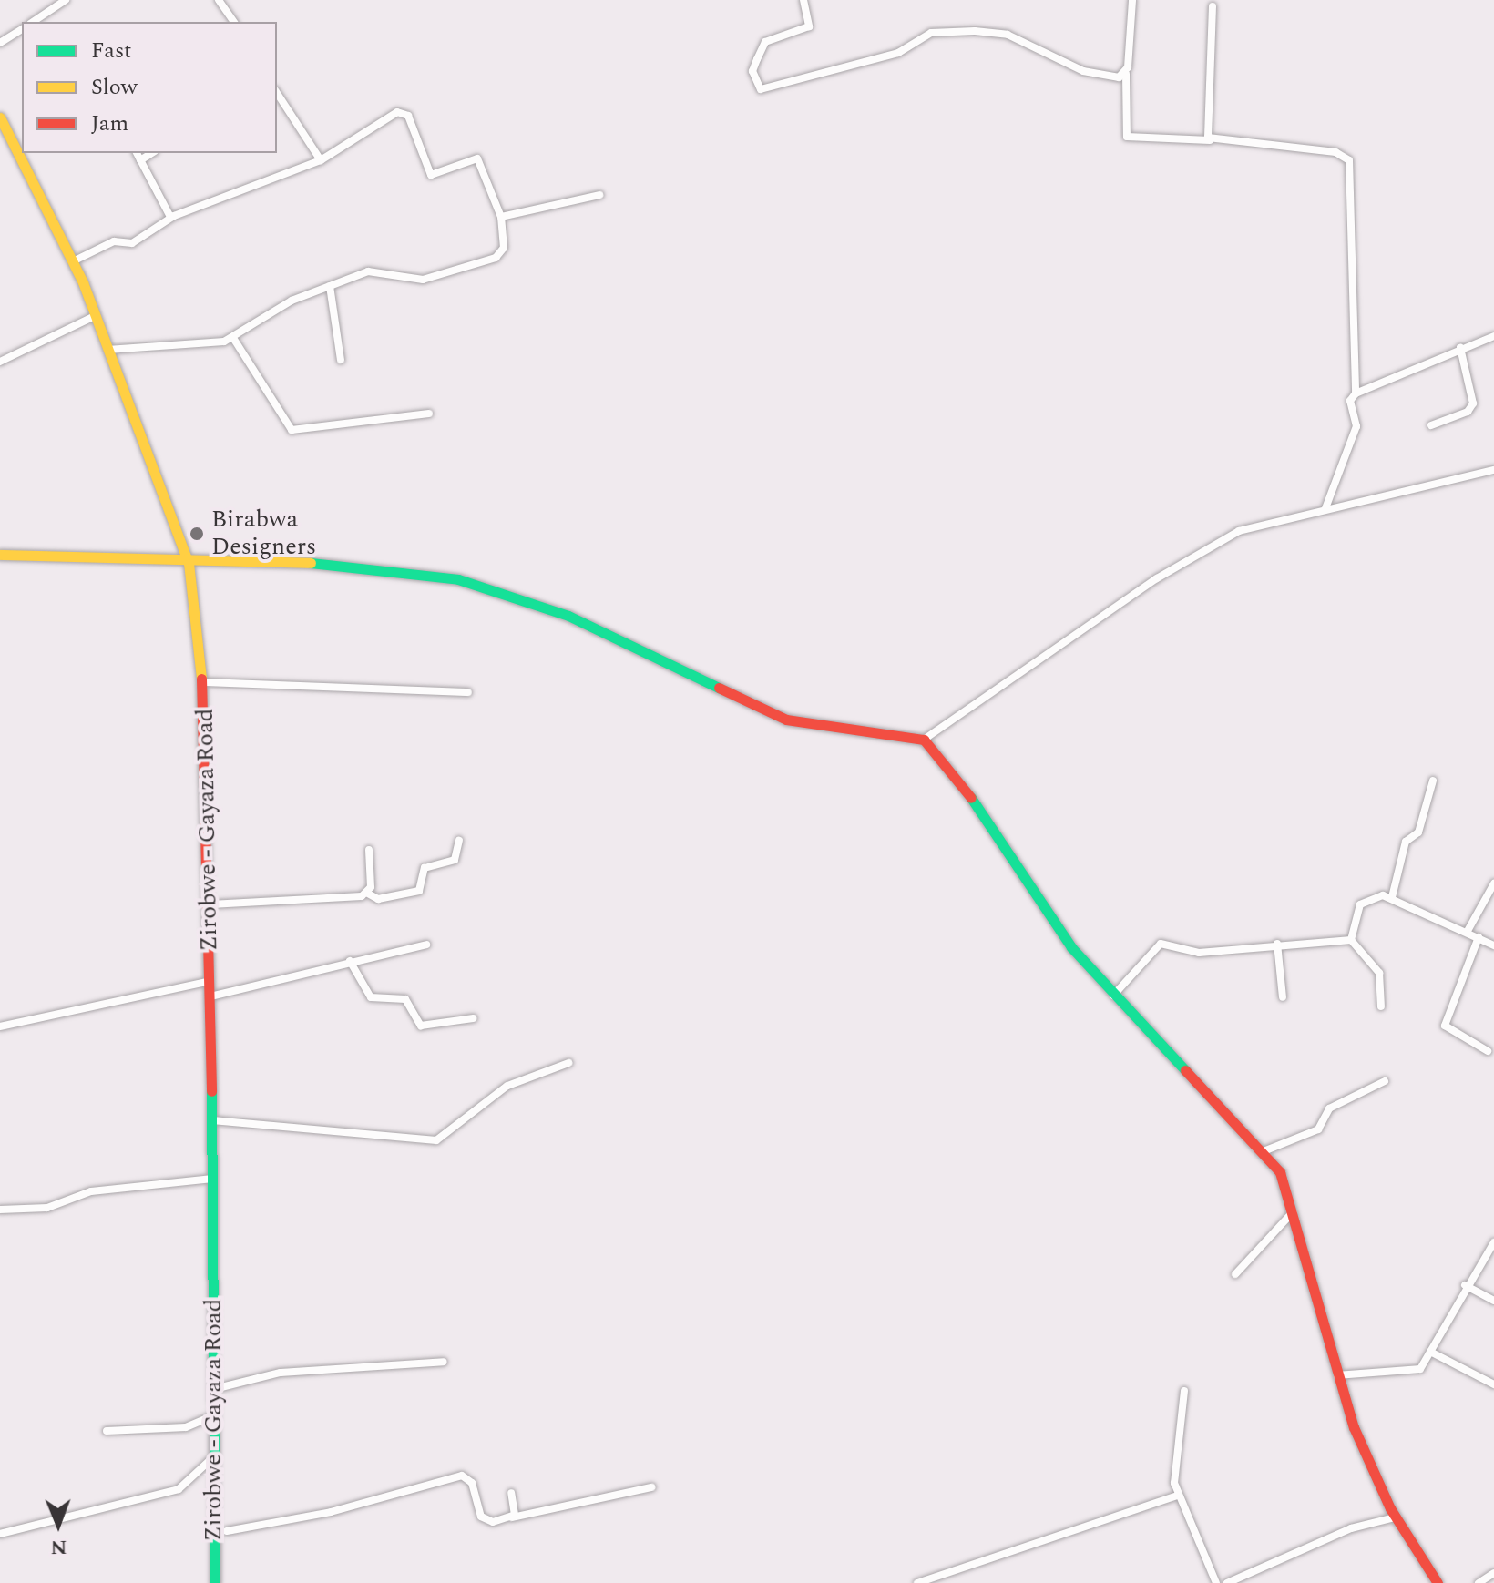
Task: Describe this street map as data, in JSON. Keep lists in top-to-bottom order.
{
  "streets": {
    "street": ["Zirobwe - Gayaza Road"]
  },
  "places": ["Birabwa Designers"],
  "legend": ["Fast", "Slow", "Jam"],
  "north": "bottom"
}
